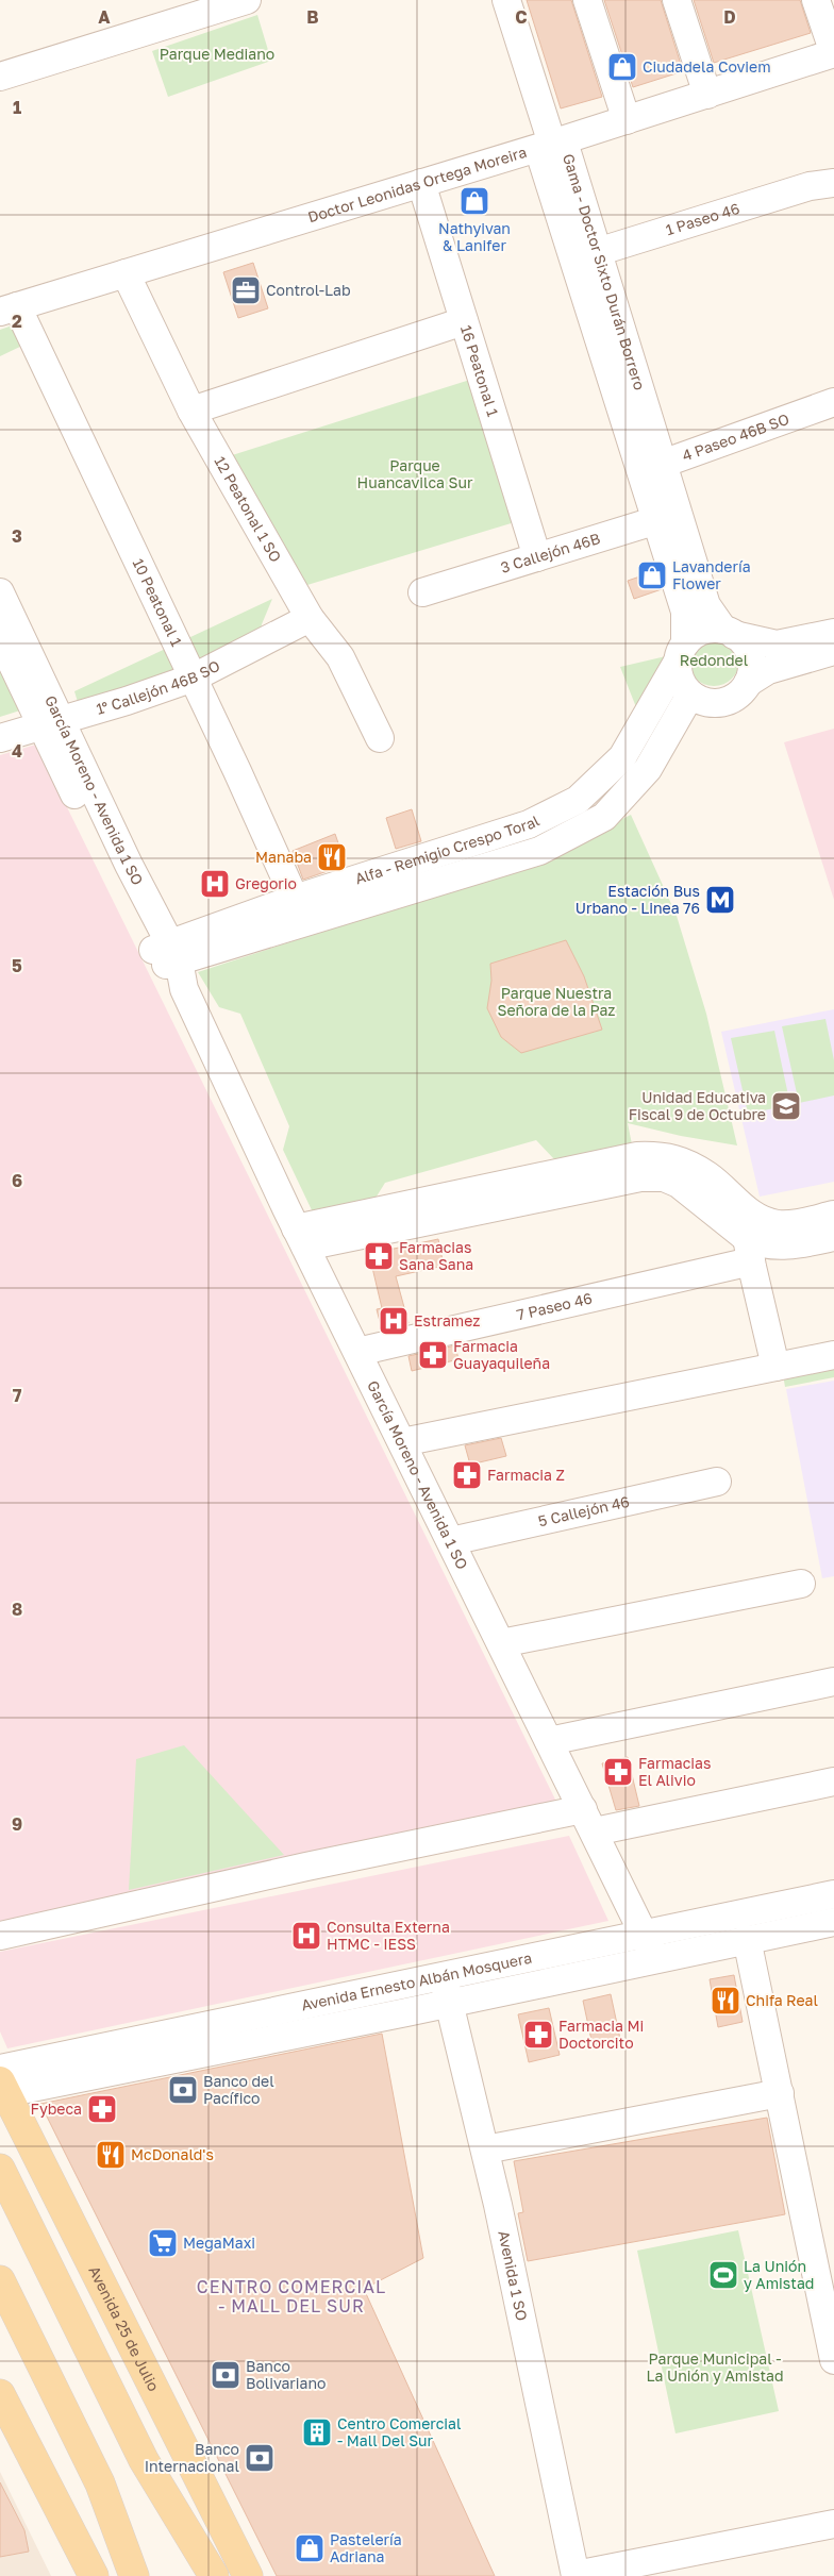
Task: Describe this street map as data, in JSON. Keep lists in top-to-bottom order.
{
  "streets": {
    "main road": ["Avenida 25 de Julio"],
    "street": [
      "Doctor Leonidas Ortega Moreira",
      "1 Paseo 46",
      "Gama - Doctor Sixto Durán Borrero",
      "16 Peatonal 1",
      "4 Paseo 46B SO",
      "12 Peatonal 1 SO",
      "3 Callejón 46B",
      "10 Peatonal 1",
      "1° Callejón 46B SO",
      "García Moreno - Avenida 1 SO",
      "Alfa - Remigio Crespo Toral",
      "7 Paseo 46",
      "5 Callejón 46",
      "Avenida Ernesto Albán Mosquera",
      "Avenida 1 SO"
    ]
  },
  "crossings": [
    ["Doctor Leonidas Ortega Moreira", "Gama - Doctor Sixto Durán Borrero"],
    ["Doctor Leonidas Ortega Moreira", "16 Peatonal 1"],
    ["Doctor Leonidas Ortega Moreira", "12 Peatonal 1 SO"],
    ["Doctor Leonidas Ortega Moreira", "10 Peatonal 1"],
    ["1 Paseo 46", "Gama - Doctor Sixto Durán Borrero"],
    ["Gama - Doctor Sixto Durán Borrero", "4 Paseo 46B SO"],
    ["Gama - Doctor Sixto Durán Borrero", "3 Callejón 46B"],
    ["Gama - Doctor Sixto Durán Borrero", "Alfa - Remigio Crespo Toral"],
    ["16 Peatonal 1", "3 Callejón 46B"],
    ["12 Peatonal 1 SO", "1° Callejón 46B SO"],
    ["10 Peatonal 1", "1° Callejón 46B SO"],
    ["10 Peatonal 1", "Alfa - Remigio Crespo Toral"],
    ["1° Callejón 46B SO", "García Moreno - Avenida 1 SO"],
    ["García Moreno - Avenida 1 SO", "Alfa - Remigio Crespo Toral"],
    ["García Moreno - Avenida 1 SO", "7 Paseo 46"],
    ["García Moreno - Avenida 1 SO", "5 Callejón 46"],
    ["García Moreno - Avenida 1 SO", "Avenida Ernesto Albán Mosquera"],
    ["Avenida Ernesto Albán Mosquera", "Avenida 1 SO"],
    ["Avenida Ernesto Albán Mosquera", "Avenida 25 de Julio"]
  ],
  "districts": ["CENTRO COMERCIAL - MALL DEL SUR"],
  "parks": [
    "Parque Mediano",
    "Parque Huancavilca Sur",
    "Redondel",
    "Parque Nuestra Señora de la Paz",
    "Parque Municipal - La Unión y Amistad"
  ],
  "places": {
    "shop": [
      "Ciudadela Coviem",
      "Nathyivan & Lanifer",
      "Lavandería Flower",
      "Pastelería Adriana"
    ],
    "office": ["Control-Lab"],
    "restaurant": ["Manaba", "Chifa Real", "McDonald's"],
    "hospital": ["Gregorio", "Estramez", "Consulta Externa HTMC - IESS"],
    "metro station": ["Estación Bus Urbano - Linea 76"],
    "school or university": ["Unidad Educativa Fiscal 9 de Octubre"],
    "pharmacy": [
      "Farmacias Sana Sana",
      "Farmacia Guayaquileña",
      "Farmacia Z",
      "Farmacias El Alivio",
      "Farmacia Mi Doctorcito",
      "Fybeca"
    ],
    "bank": ["Banco del Pacífico", "Banco Bolivariano", "Banco Internacional"],
    "supermarket": ["MegaMaxi"],
    "sports": ["La Unión y Amistad"],
    "building": ["Centro Comercial - Mall Del Sur"]
  },
  "grid": {
    "columns": [
      "A",
      "B",
      "C",
      "D"
    ],
    "rows": [
      "1",
      "2",
      "3",
      "4",
      "5",
      "6",
      "7",
      "8",
      "9"
    ]
  }
}
